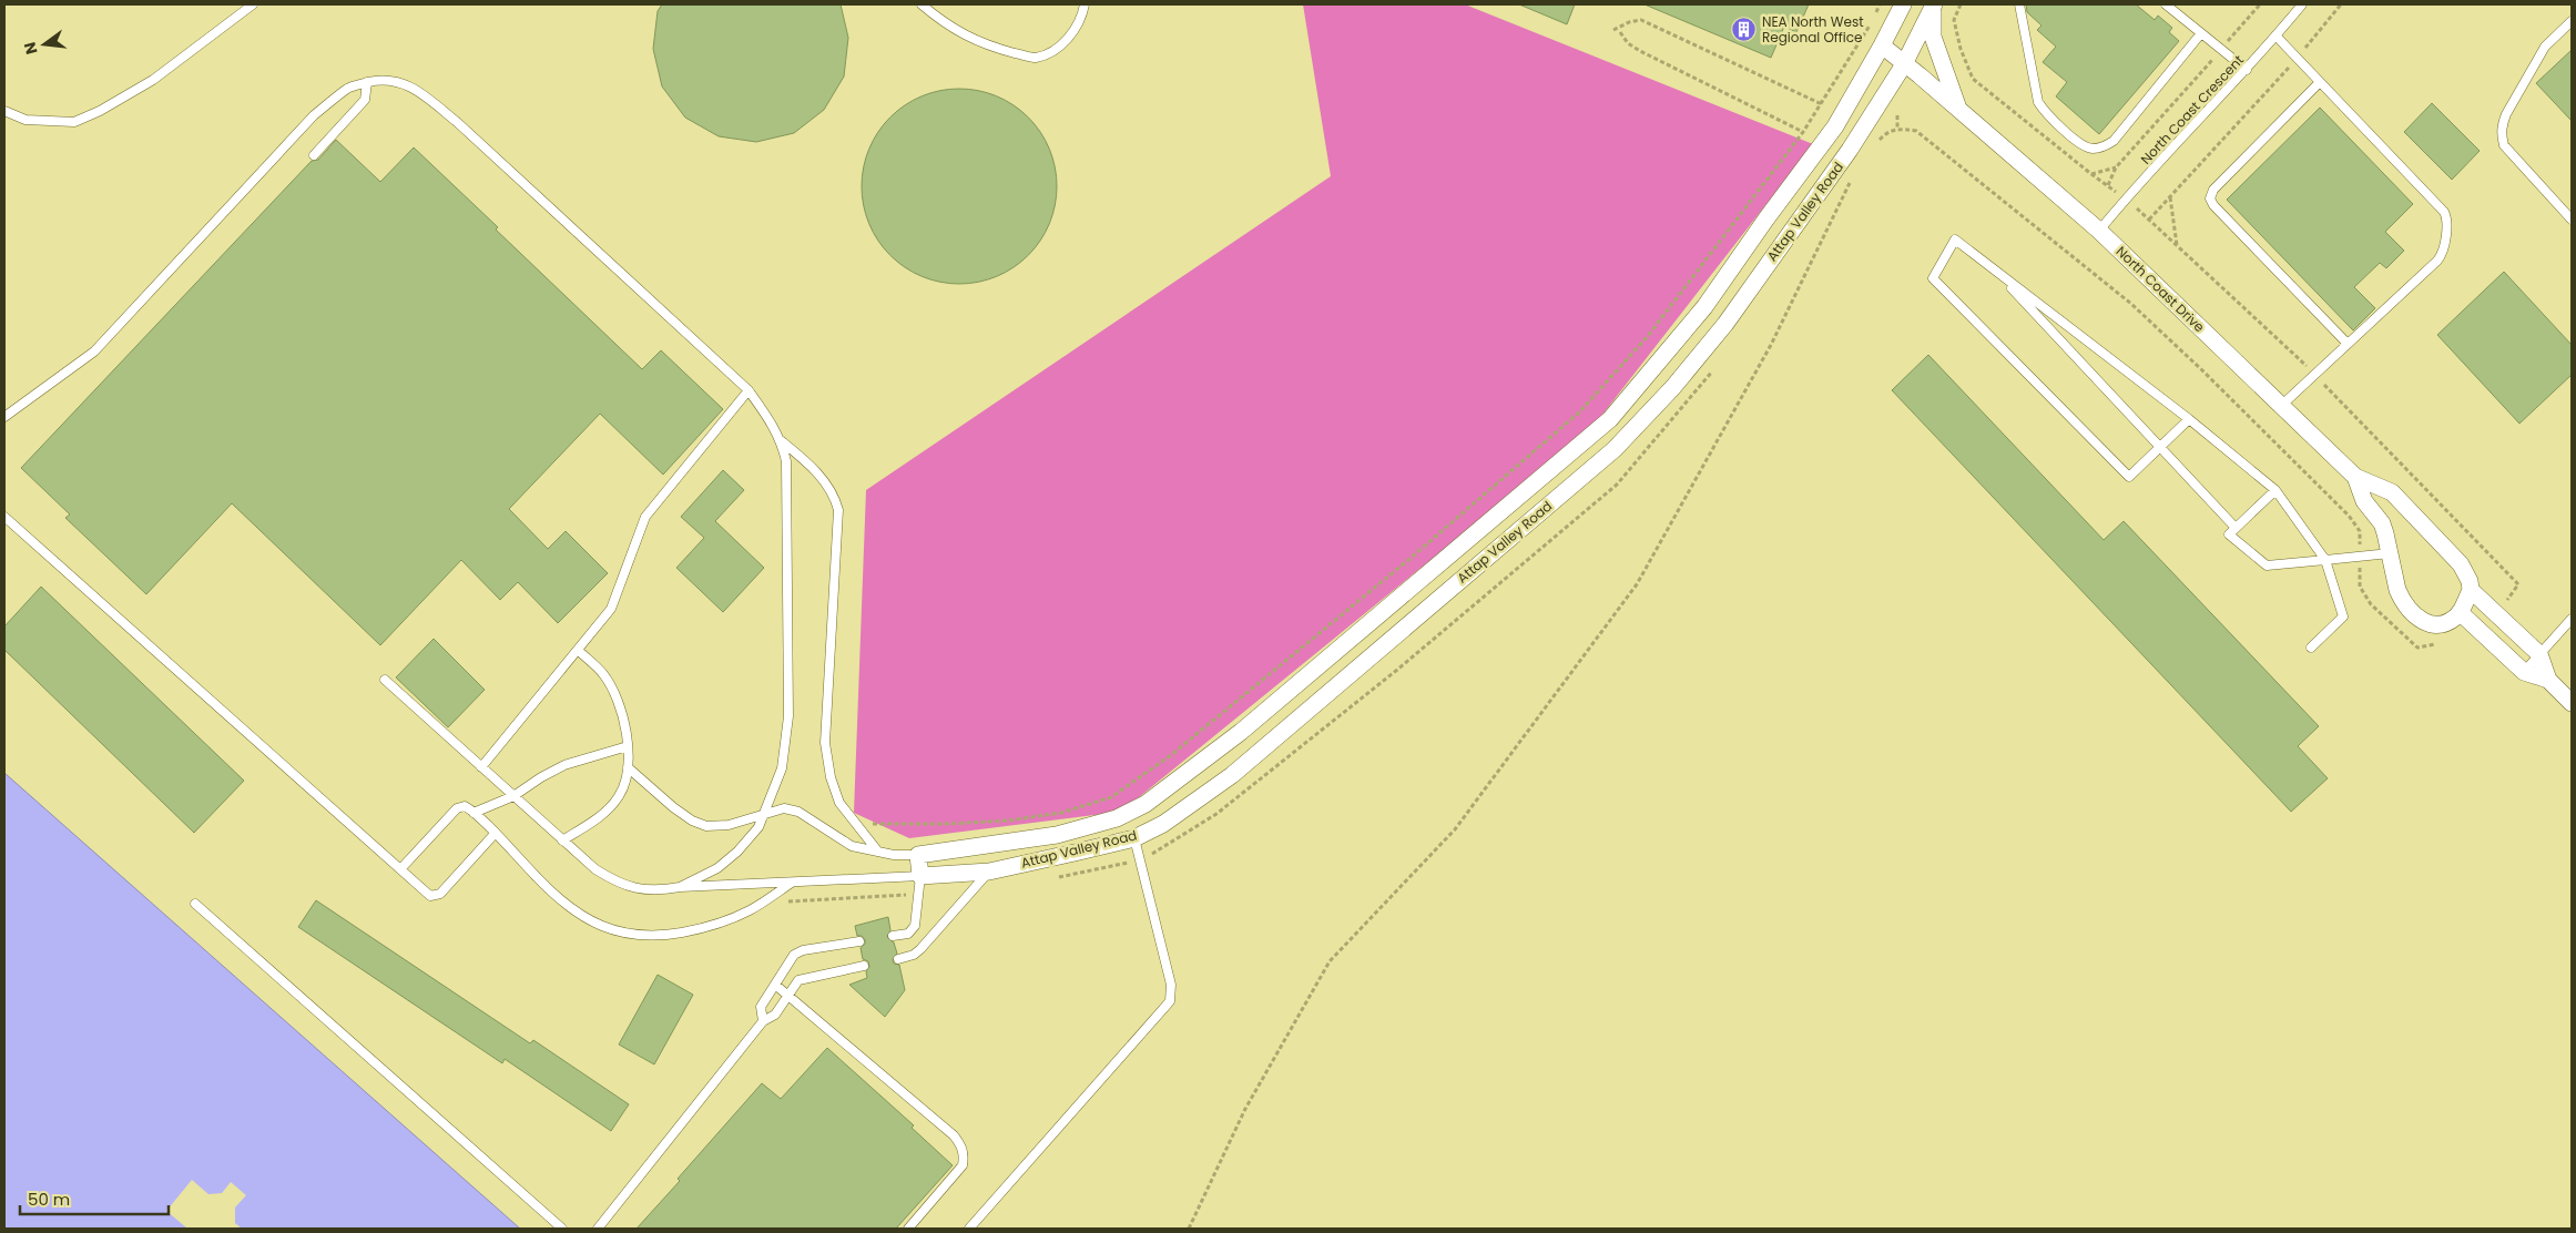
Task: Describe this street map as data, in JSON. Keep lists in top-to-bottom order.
{
  "streets": {
    "street": ["Attap Valley Road", "North Coast Drive"],
    "lane": ["North Coast Crescent"]
  },
  "crossings": [
    ["North Coast Crescent", "North Coast Drive"],
    ["Attap Valley Road", "North Coast Drive"]
  ],
  "places": {
    "building": ["NEA North West Regional Office"]
  },
  "scale_bar": "50 m",
  "north": "left"
}
